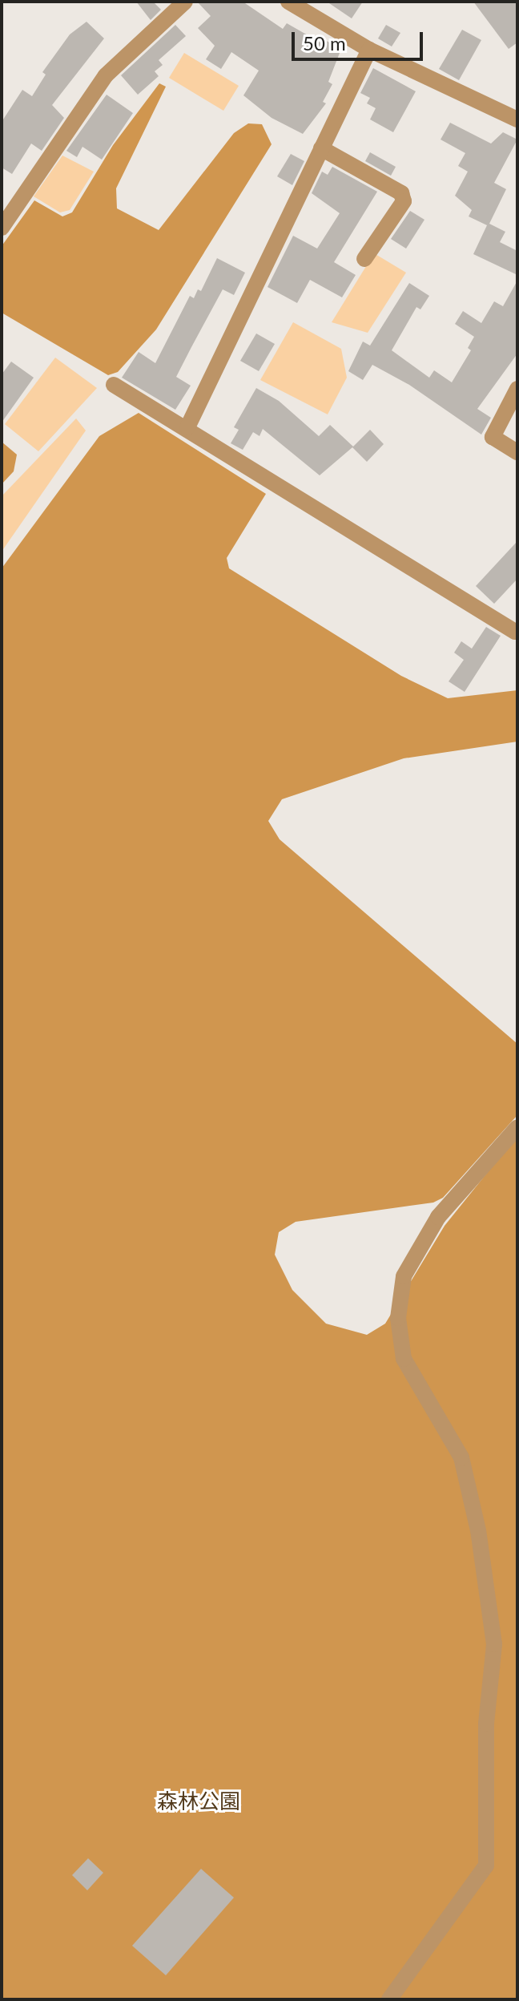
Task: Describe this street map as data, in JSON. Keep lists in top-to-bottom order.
{
  "parks": ["森林公園"],
  "scale_bar": "50 m"
}
